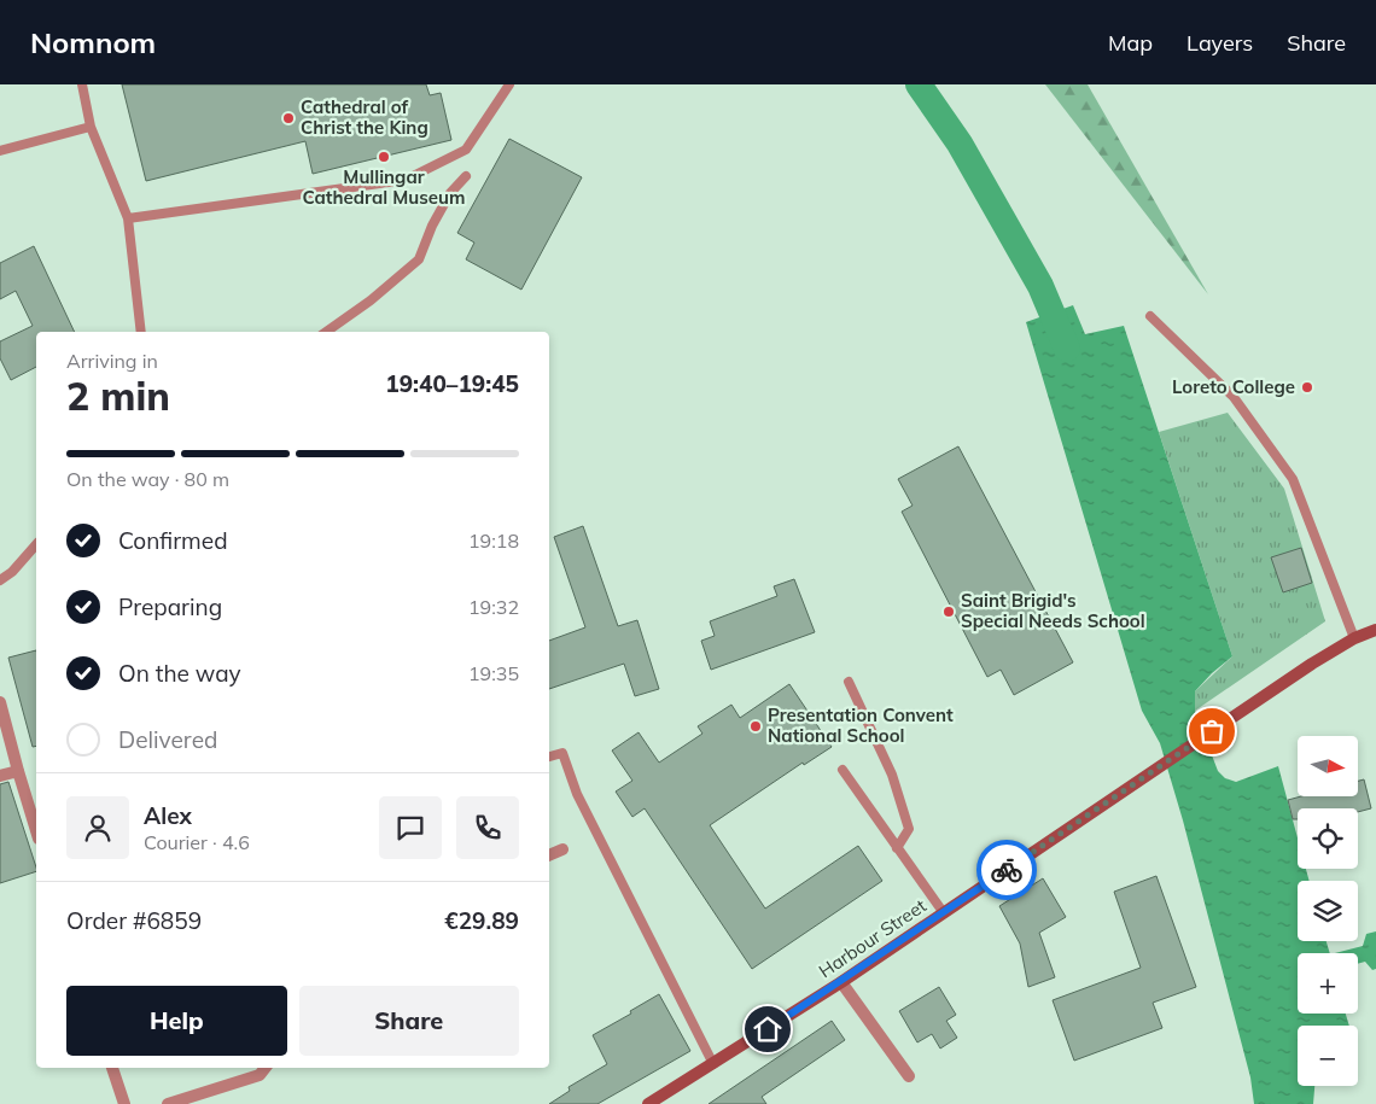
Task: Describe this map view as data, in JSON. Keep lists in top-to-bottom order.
{
  "streets": {
    "street": ["Harbour Street"]
  },
  "places": [
    "Cathedral of Christ the King",
    "Mullingar Cathedral Museum",
    "Loreto College",
    "Saint Brigid's Special Needs School",
    "Presentation Convent National School"
  ],
  "north": "right",
  "page": {
    "header": "Nomnom",
    "nav": ["Map", "Layers", "Share"],
    "heading": ["2 min", "Arriving in", "19:40–19:45"],
    "panel": [
      "Alex",
      "Courier · 4.6",
      "Order #6859",
      "€29.89"
    ],
    "bar": "On the way · 80 m",
    "list": [
      ["Confirmed", "19:18"],
      ["Preparing", "19:32"],
      ["On the way", "19:35"],
      "Delivered"
    ],
    "map_buttons": ["+", "−"],
    "buttons": ["Help", "Share"]
  }
}
